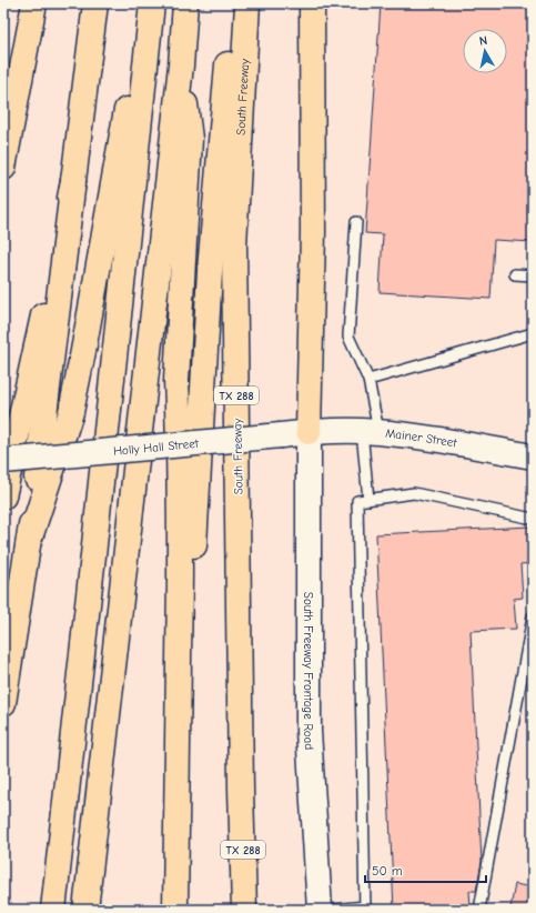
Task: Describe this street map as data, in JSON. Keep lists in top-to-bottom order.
{
  "streets": {
    "highway": ["South Freeway", "TX 288"],
    "street": ["Mainer Street", "Holly Hall Street", "South Freeway Frontage Road"]
  },
  "crossings": [
    ["Mainer Street", "Holly Hall Street"],
    ["Mainer Street", "South Freeway Frontage Road"],
    ["Holly Hall Street", "South Freeway Frontage Road"]
  ],
  "scale_bar": "50 m",
  "north": "top"
}
